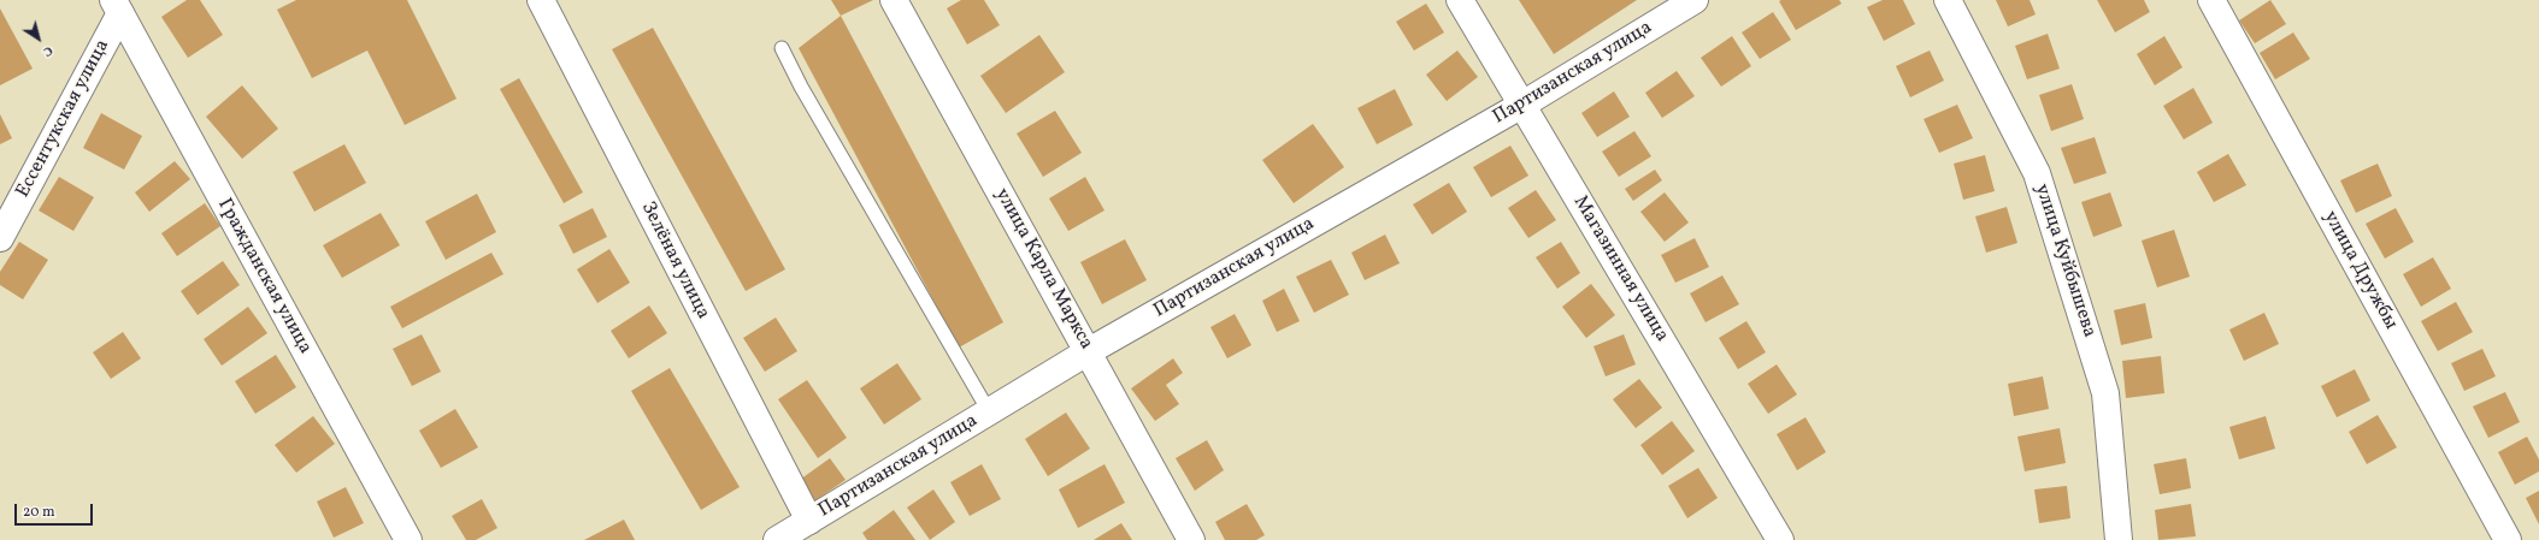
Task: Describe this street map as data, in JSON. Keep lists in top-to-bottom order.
{
  "streets": {
    "street": [
      "Партизанская улица",
      "Ессентукская улица",
      "Зелёная улица",
      "улица Куйбышева",
      "улица Карла Маркса",
      "Магазинная улица",
      "улица Дружбы",
      "Гражданская улица"
    ]
  },
  "crossings": [
    ["Партизанская улица", "Зелёная улица"],
    ["Партизанская улица", "улица Карла Маркса"],
    ["Партизанская улица", "Магазинная улица"],
    ["Ессентукская улица", "Гражданская улица"]
  ],
  "scale_bar": "20 m",
  "north": "bottom right"
}
